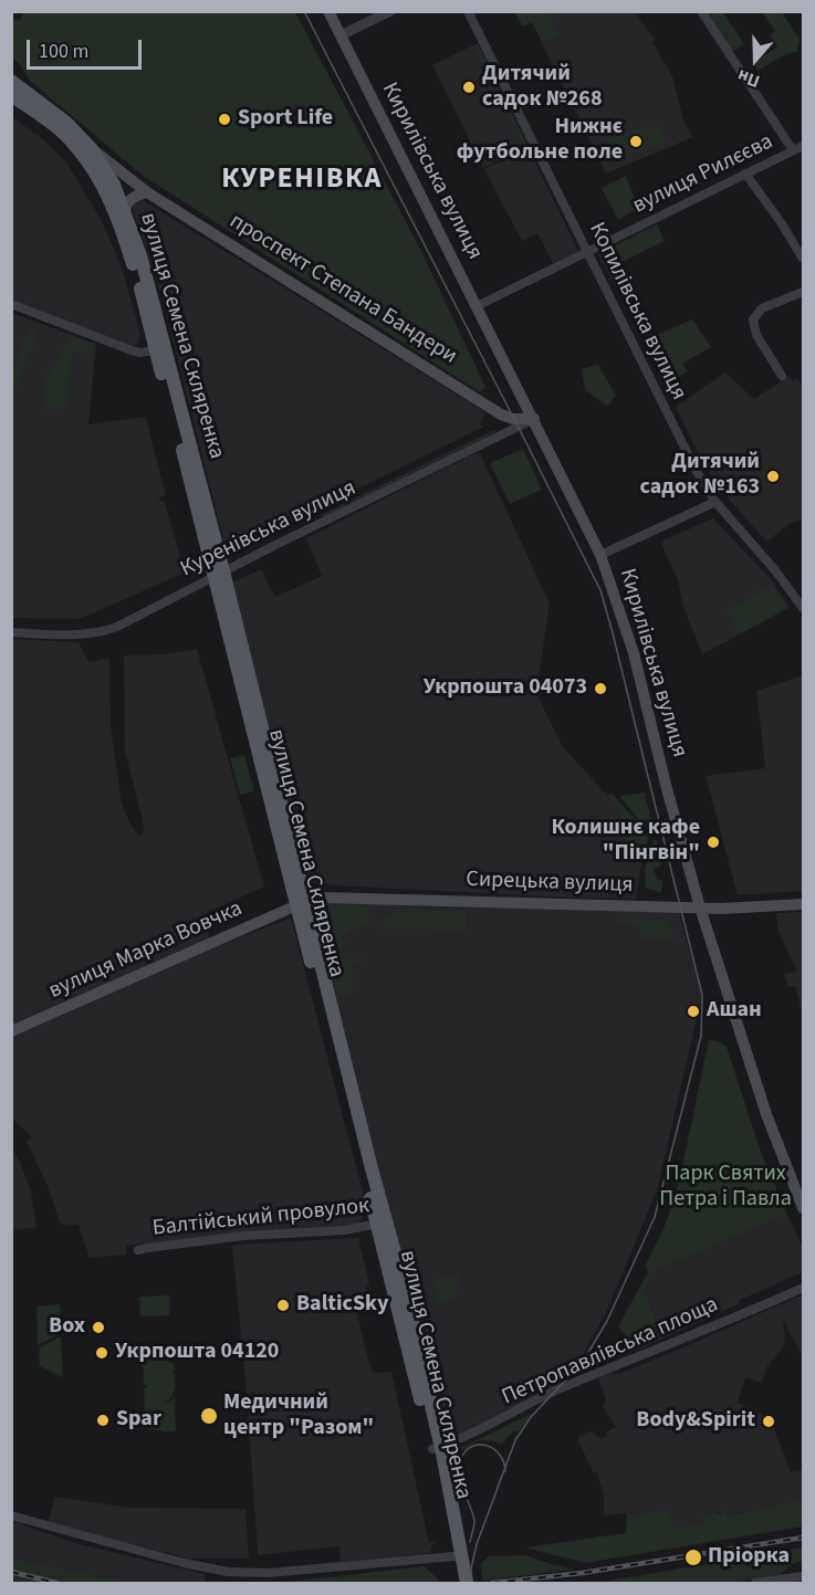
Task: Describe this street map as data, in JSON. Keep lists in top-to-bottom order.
{
  "streets": {
    "main road": [
      "Кирилівська вулиця",
      "проспект Степана Бандери",
      "вулиця Семена Скляренка",
      "Сирецька вулиця",
      "вулиця Марка Вовчка"
    ],
    "street": [
      "вулиця Рилєєва",
      "Копилівська вулиця",
      "Куренівська вулиця",
      "Балтійський провулок",
      "Петропавлівська площа"
    ]
  },
  "crossings": [
    ["Кирилівська вулиця", "вулиця Рилєєва"],
    ["Кирилівська вулиця", "проспект Степана Бандери"],
    ["Кирилівська вулиця", "Куренівська вулиця"],
    ["Кирилівська вулиця", "Сирецька вулиця"],
    ["вулиця Рилєєва", "Копилівська вулиця"],
    ["проспект Степана Бандери", "вулиця Семена Скляренка"],
    ["проспект Степана Бандери", "Куренівська вулиця"],
    ["вулиця Семена Скляренка", "Куренівська вулиця"],
    ["вулиця Семена Скляренка", "Сирецька вулиця"],
    ["вулиця Семена Скляренка", "вулиця Марка Вовчка"],
    ["вулиця Семена Скляренка", "Балтійський провулок"],
    ["вулиця Семена Скляренка", "Петропавлівська площа"],
    ["Сирецька вулиця", "вулиця Марка Вовчка"]
  ],
  "districts": ["КУРЕНІВКА"],
  "parks": ["Парк Святих Петра і Павла"],
  "places": [
    "Дитячий садок №268",
    "Sport Life",
    "Нижнє футбольне поле",
    "Дитячий садок №163",
    "Укрпошта 04073",
    "Колишнє кафе \"Пінгвін\"",
    "Ашан",
    "BalticSky",
    "Box",
    "Укрпошта 04120",
    "Медичний центр \"Разом\"",
    "Spar",
    "Body&Spirit",
    "Пріорка"
  ],
  "scale_bar": "100 m",
  "north": "bottom"
}
